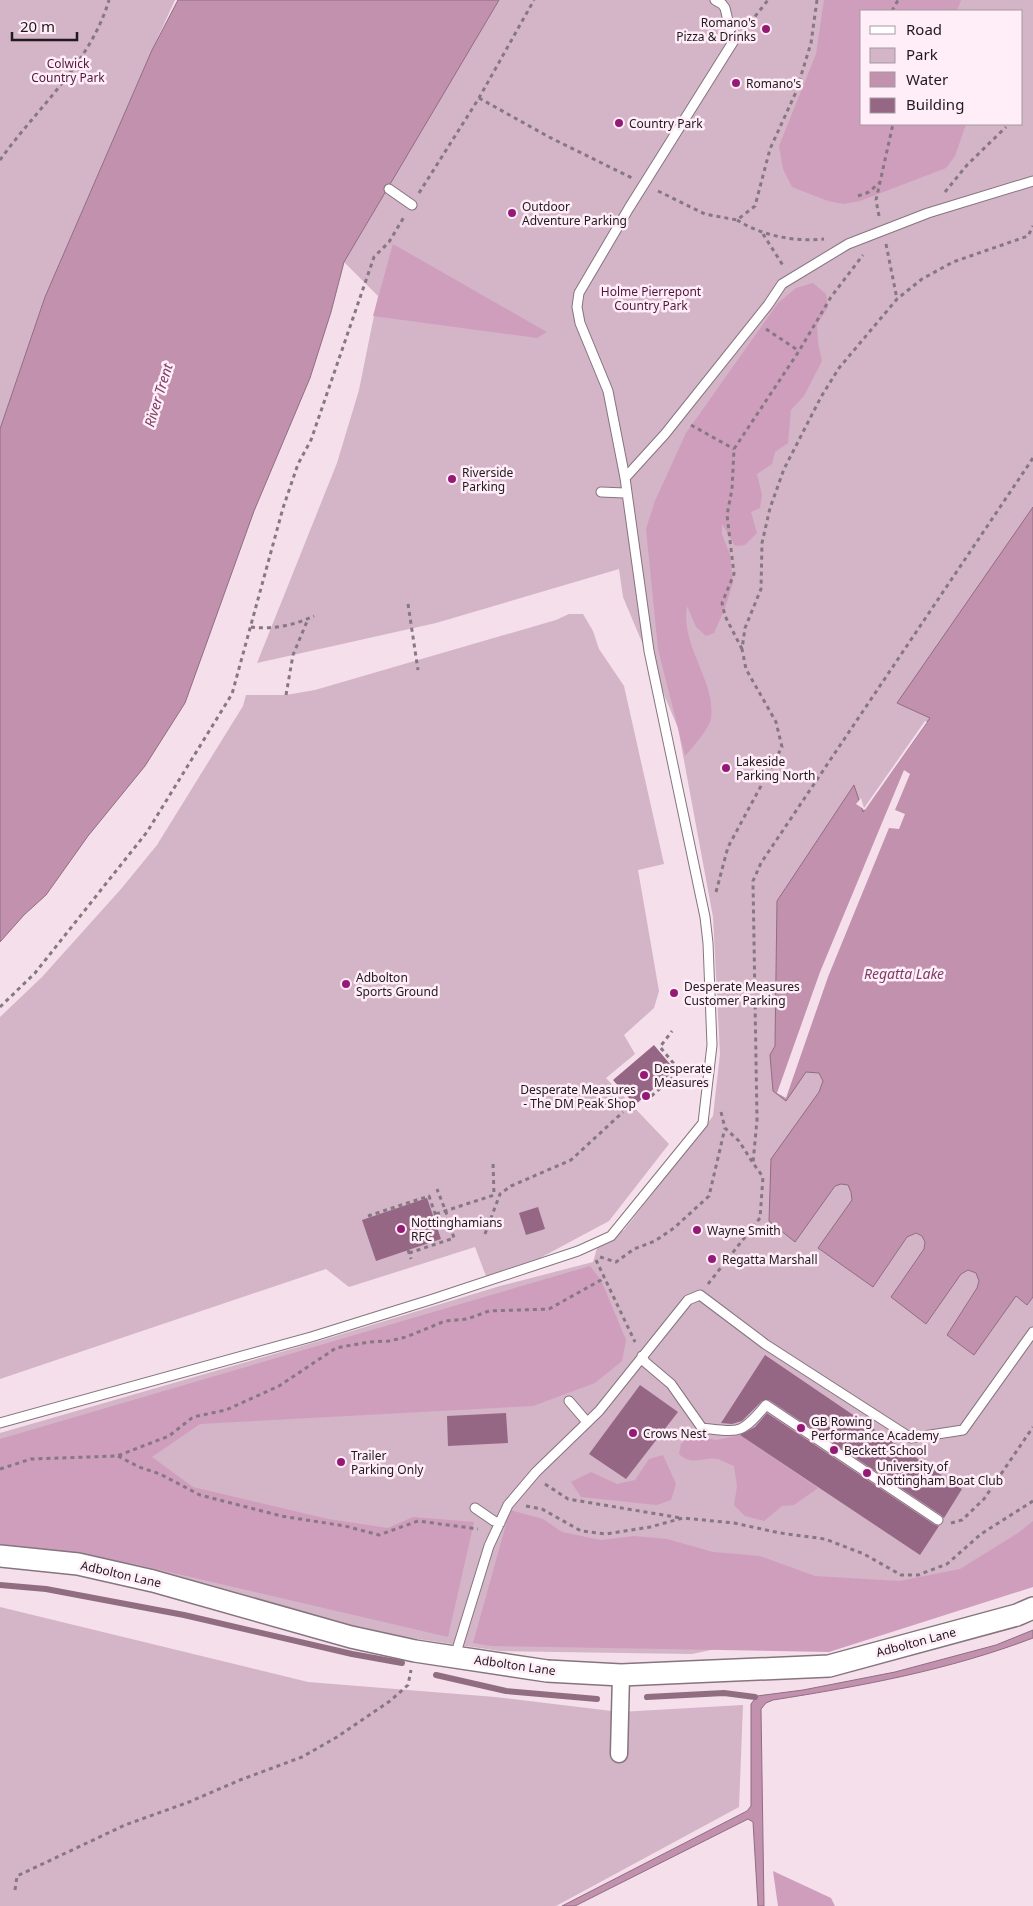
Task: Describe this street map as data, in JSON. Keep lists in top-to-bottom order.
{
  "streets": {
    "street": ["Adbolton Lane"]
  },
  "water": ["River Trent", "Regatta Lake"],
  "parks": ["Colwick Country Park", "Holme Pierrepont Country Park"],
  "places": [
    "Romano's Pizza & Drinks",
    "Romano's",
    "Country Park",
    "Outdoor Adventure Parking",
    "Riverside Parking",
    "Lakeside Parking North",
    "Adbolton Sports Ground",
    "Desperate Measures Customer Parking",
    "Desperate Measures",
    "Desperate Measures - The DM Peak Shop",
    "Nottinghamians RFC",
    "Wayne Smith",
    "Regatta Marshall",
    "GB Rowing Performance Academy",
    "Crows Nest",
    "Beckett School",
    "Trailer Parking Only",
    "University of Nottingham Boat Club"
  ],
  "legend": [
    "Road",
    "Park",
    "Water",
    "Building"
  ],
  "scale_bar": "20 m"
}
